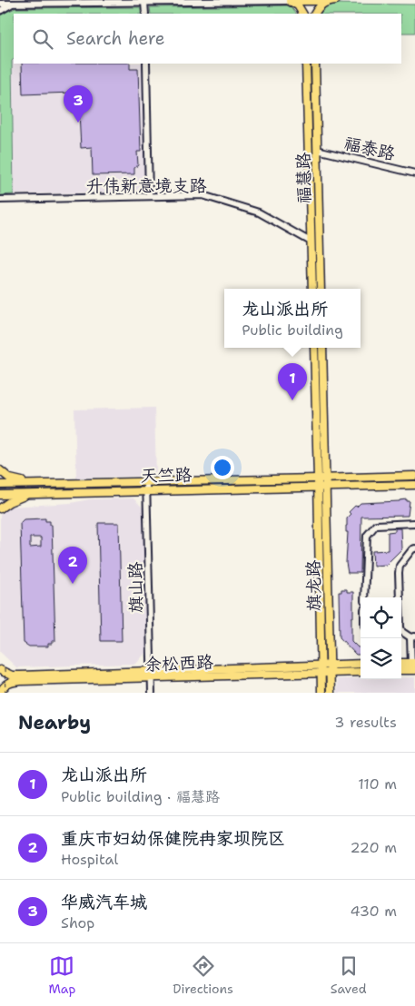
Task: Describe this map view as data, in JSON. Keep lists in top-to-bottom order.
{
  "streets": {
    "main road": [
      "福慧路",
      "天竺路",
      "旗龙路",
      "余松西路"
    ],
    "street": ["福泰路", "升伟新意境支路", "旗山路"]
  },
  "crossings": [
    ["福泰路", "福慧路"],
    ["福慧路", "升伟新意境支路"],
    ["天竺路", "旗龙路"],
    ["天竺路", "旗山路"],
    ["旗龙路", "余松西路"],
    ["旗山路", "余松西路"]
  ],
  "page": {
    "search": "Search here",
    "pins": ["3", "1", "2"],
    "popup": ["龙山派出所", "Public building"],
    "heading": ["Nearby", "3 results"],
    "list": [
      {
        "mark": "1",
        "name": "龙山派出所",
        "note": "Public building · 福慧路",
        "value": "110 m"
      },
      {
        "mark": "2",
        "name": "重庆市妇幼保健院冉家坝院区",
        "note": "Hospital",
        "value": "220 m"
      },
      {
        "mark": "3",
        "name": "华威汽车城",
        "note": "Shop",
        "value": "430 m"
      }
    ],
    "nav": ["Map", "Directions", "Saved"]
  }
}
